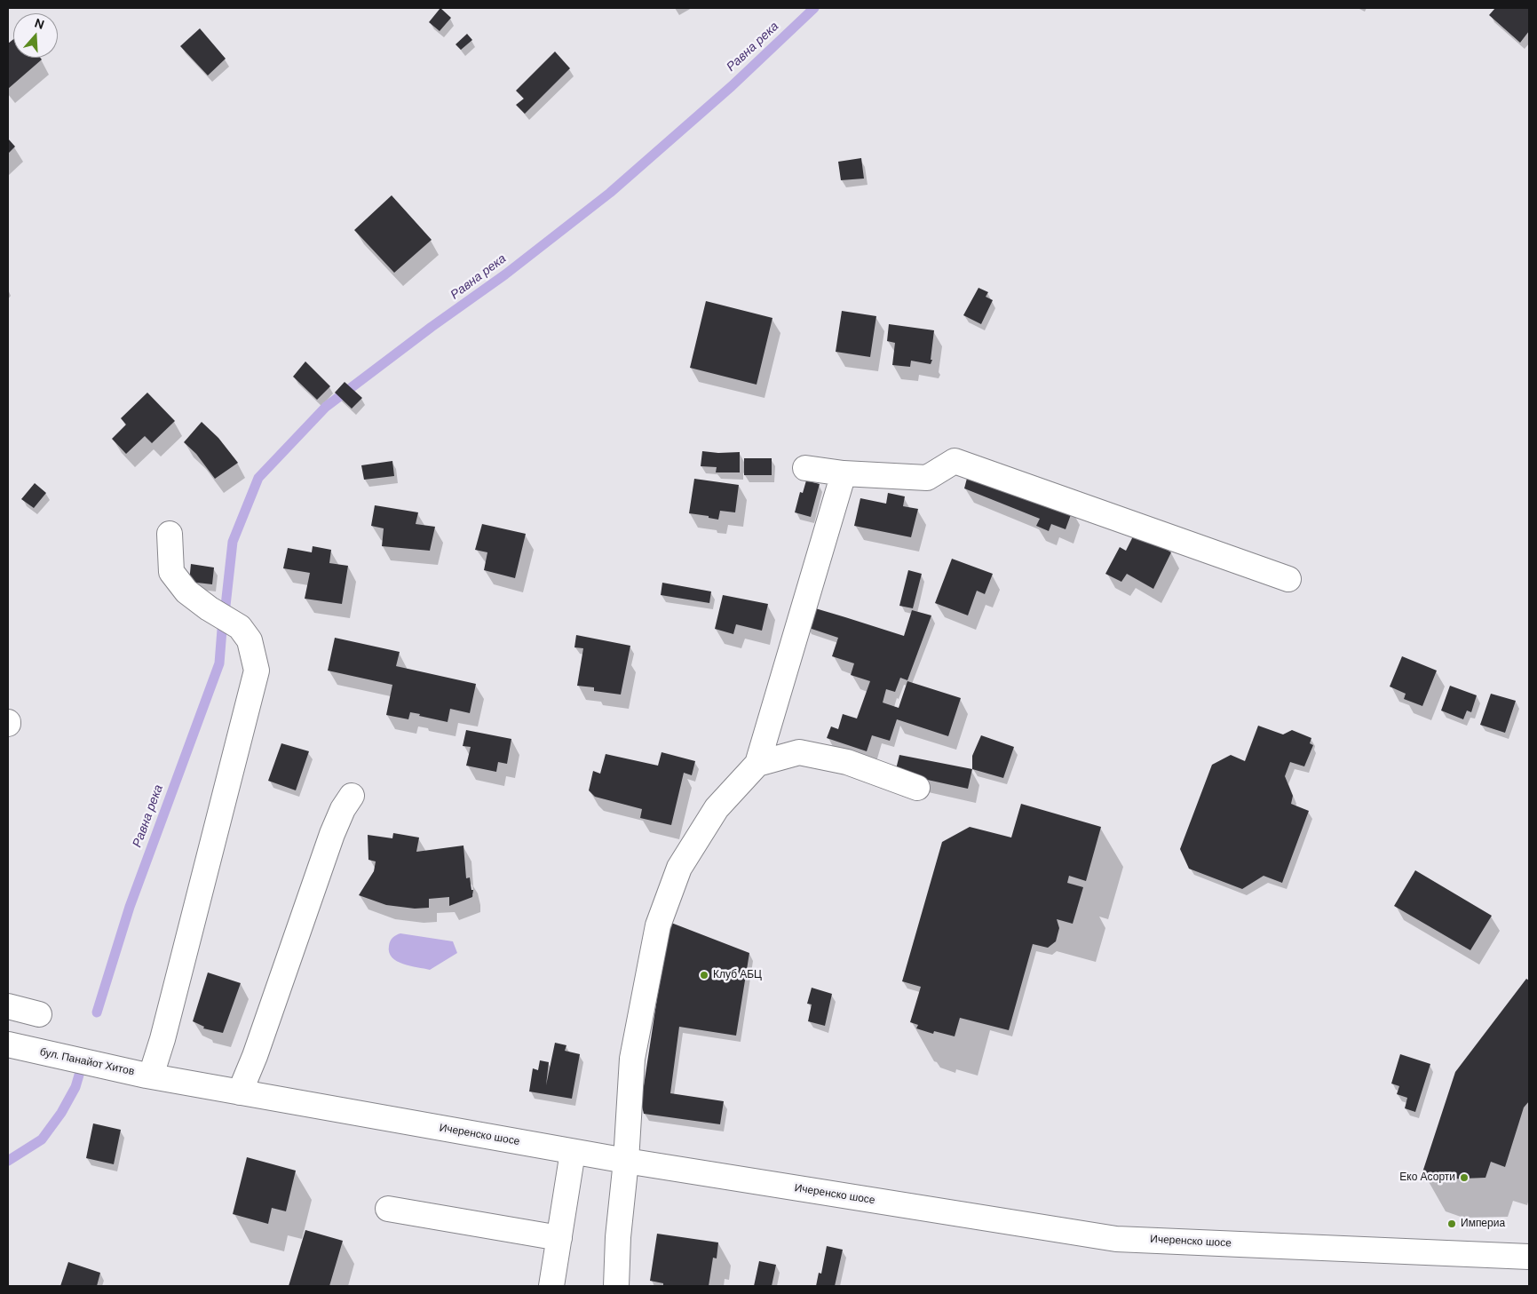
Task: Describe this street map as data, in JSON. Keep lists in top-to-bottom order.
{
  "streets": {
    "street": ["бул. Панайот Хитов", "Ичеренско шосе"]
  },
  "crossings": [
    ["бул. Панайот Хитов", "Ичеренско шосе"]
  ],
  "water": ["Равна река"],
  "places": ["Клуб АБЦ", "Еко Асорти", "Империа"],
  "north": "top"
}
